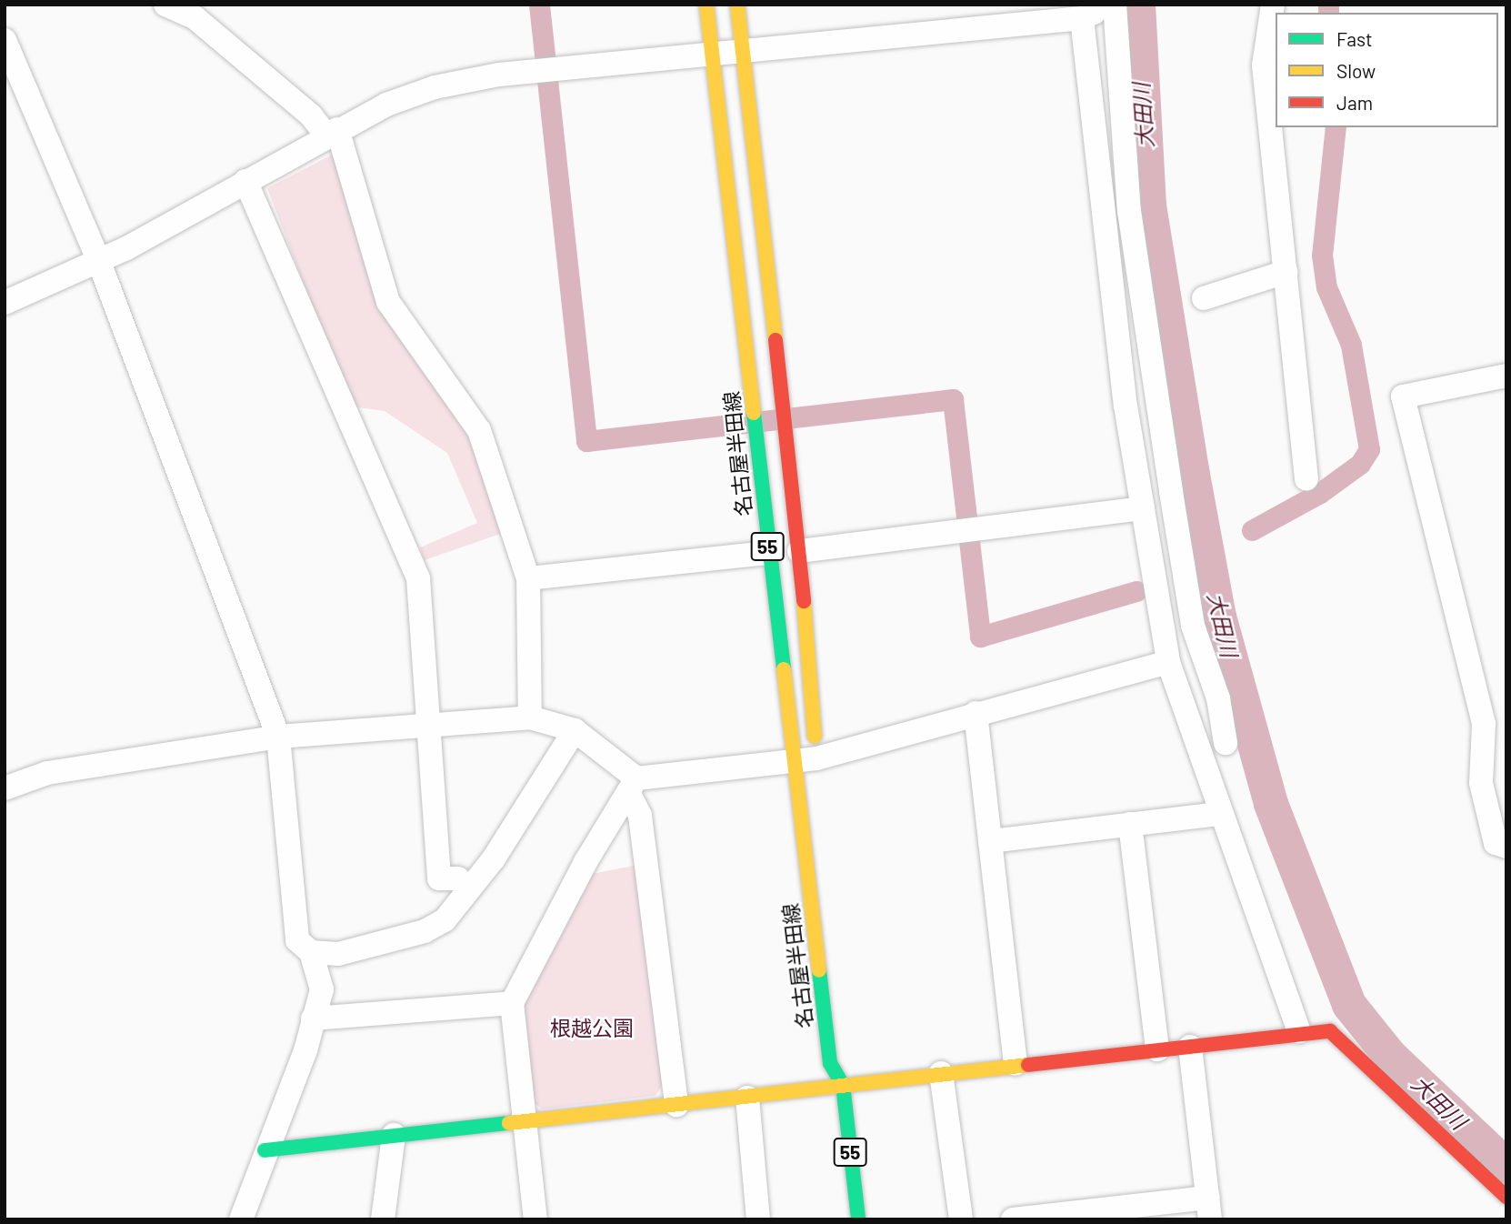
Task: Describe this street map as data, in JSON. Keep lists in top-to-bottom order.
{
  "streets": {
    "main road": ["名古屋半田線", "55"]
  },
  "water": ["大田川"],
  "parks": ["根越公園"],
  "legend": ["Fast", "Slow", "Jam"]
}
